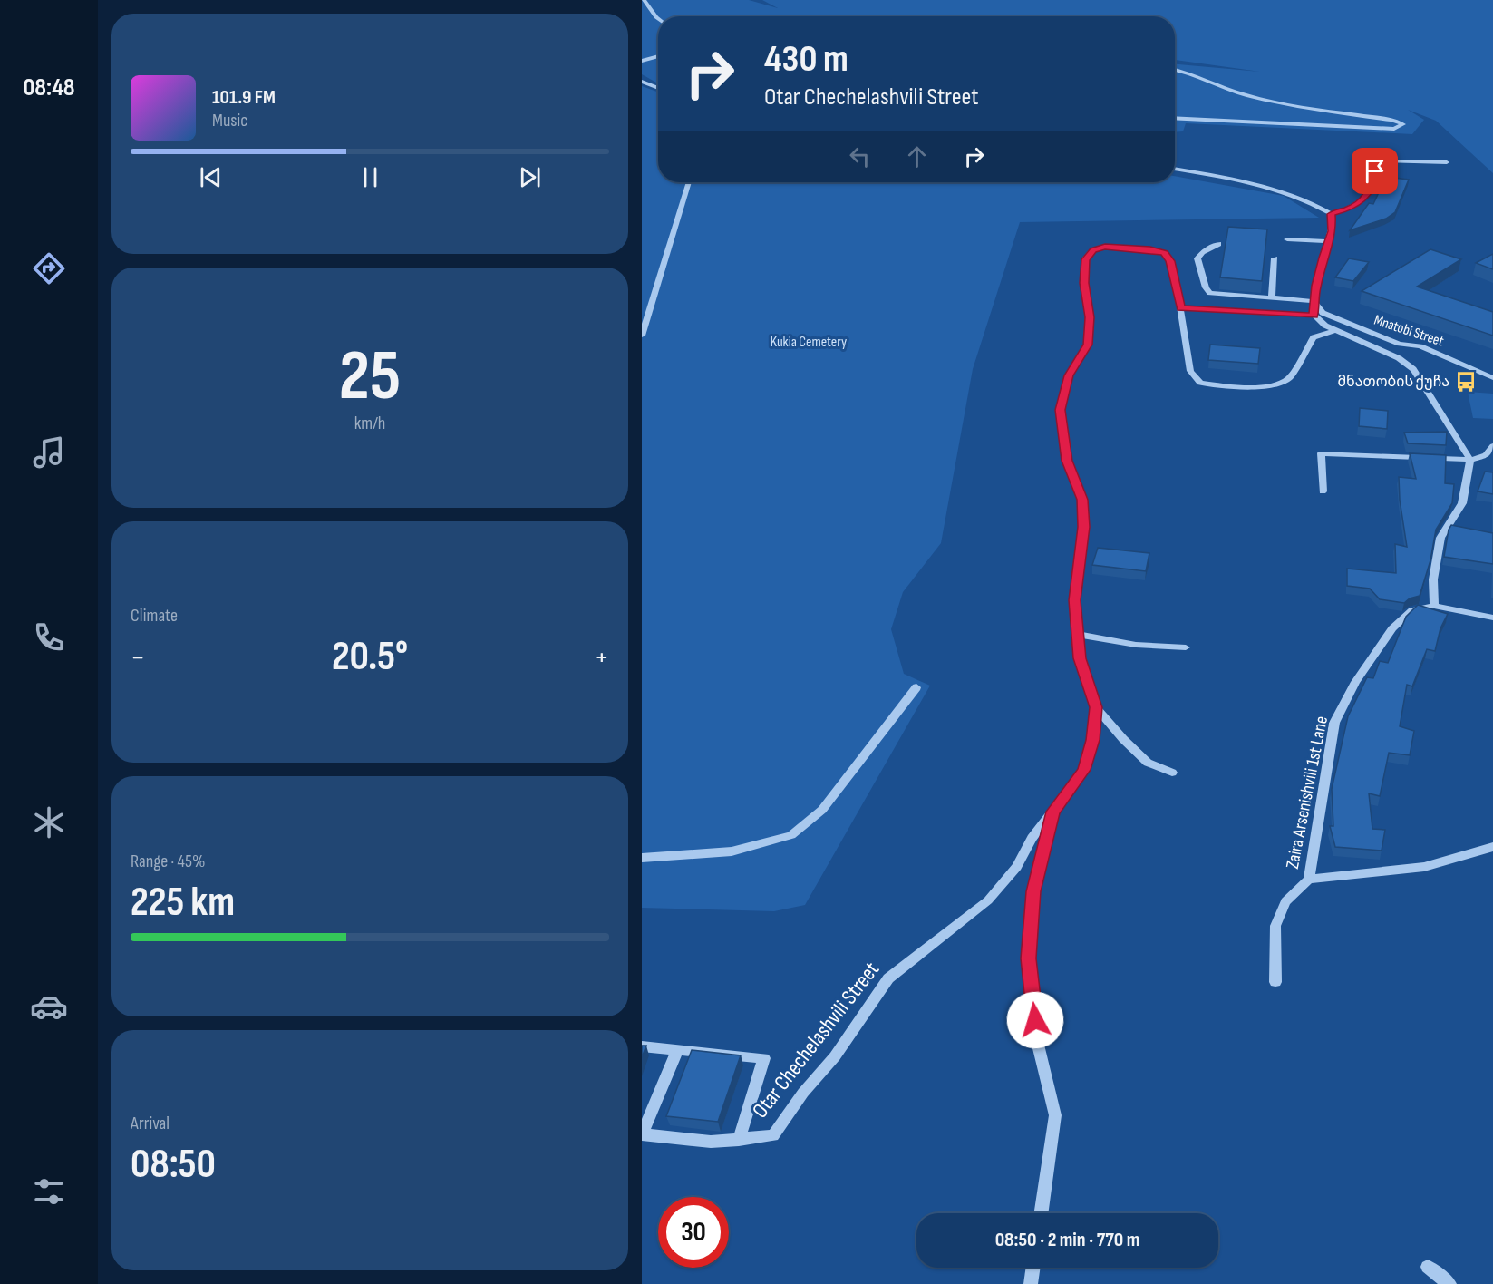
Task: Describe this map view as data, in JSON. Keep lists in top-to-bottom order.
{
  "streets": {
    "street": ["Mnatobi Street", "Zaira Arsenishvili 1st Lane", "Otar Chechelashvili Street"]
  },
  "parks": ["Kukia Cemetery"],
  "places": {
    "bus stop": ["მნათობის ქუჩა"]
  },
  "page": {
    "tabs": "08:48",
    "turn": ["430 m", "Otar Chechelashvili Street"],
    "song": ["101.9 FM", "Music"],
    "tile": [
      ["25", "km/h"],
      "Climate",
      ["Range · 45%", "225 km"],
      ["Arrival", "08:50"]
    ],
    "heat": ["−", "20.5°", "+"],
    "limit": "30",
    "trip": "08:50 · 2 min · 770 m"
  }
}
